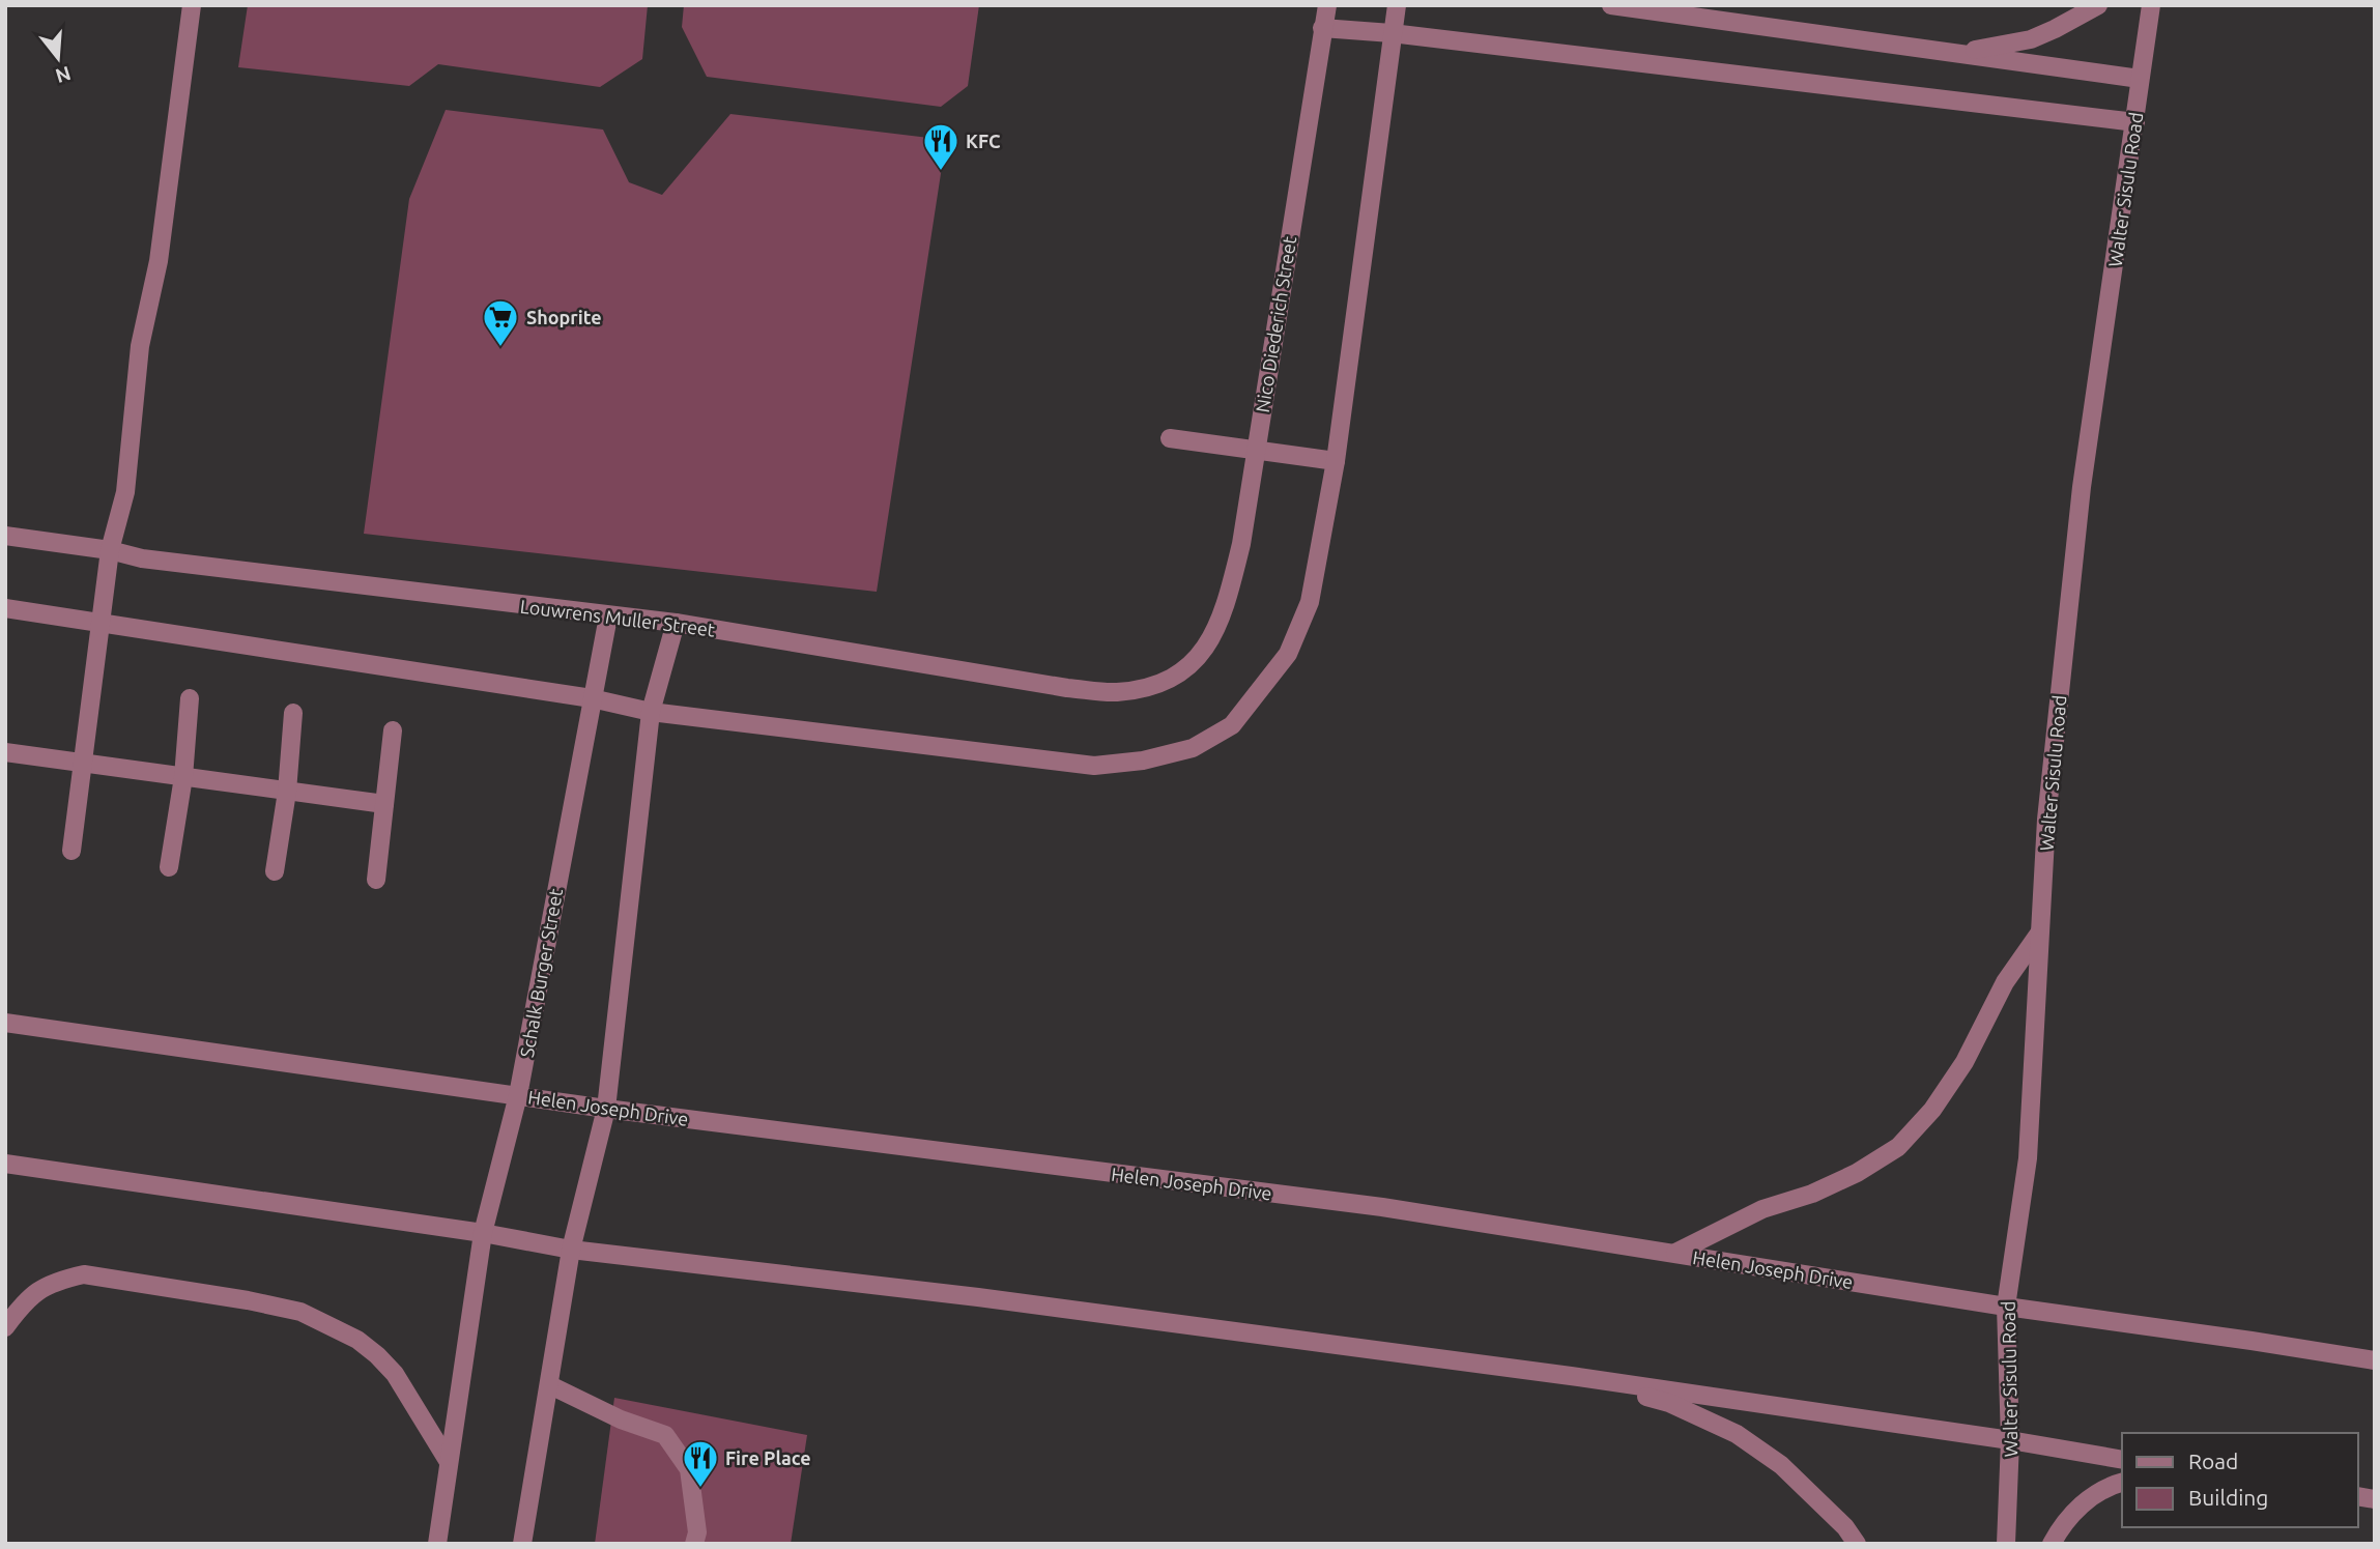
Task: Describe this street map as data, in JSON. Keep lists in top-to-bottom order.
{
  "streets": {
    "street": [
      "Walter Sisulu Road",
      "Nico Diederich Street",
      "Louwrens Muller Street",
      "Schalk Burger Street",
      "Helen Joseph Drive"
    ]
  },
  "crossings": [
    ["Walter Sisulu Road", "Helen Joseph Drive"],
    ["Nico Diederich Street", "Louwrens Muller Street"],
    ["Louwrens Muller Street", "Schalk Burger Street"],
    ["Schalk Burger Street", "Helen Joseph Drive"]
  ],
  "places": {
    "restaurant": ["KFC", "Fire Place"],
    "supermarket": ["Shoprite"]
  },
  "legend": ["Road", "Building"],
  "north": "bottom"
}
